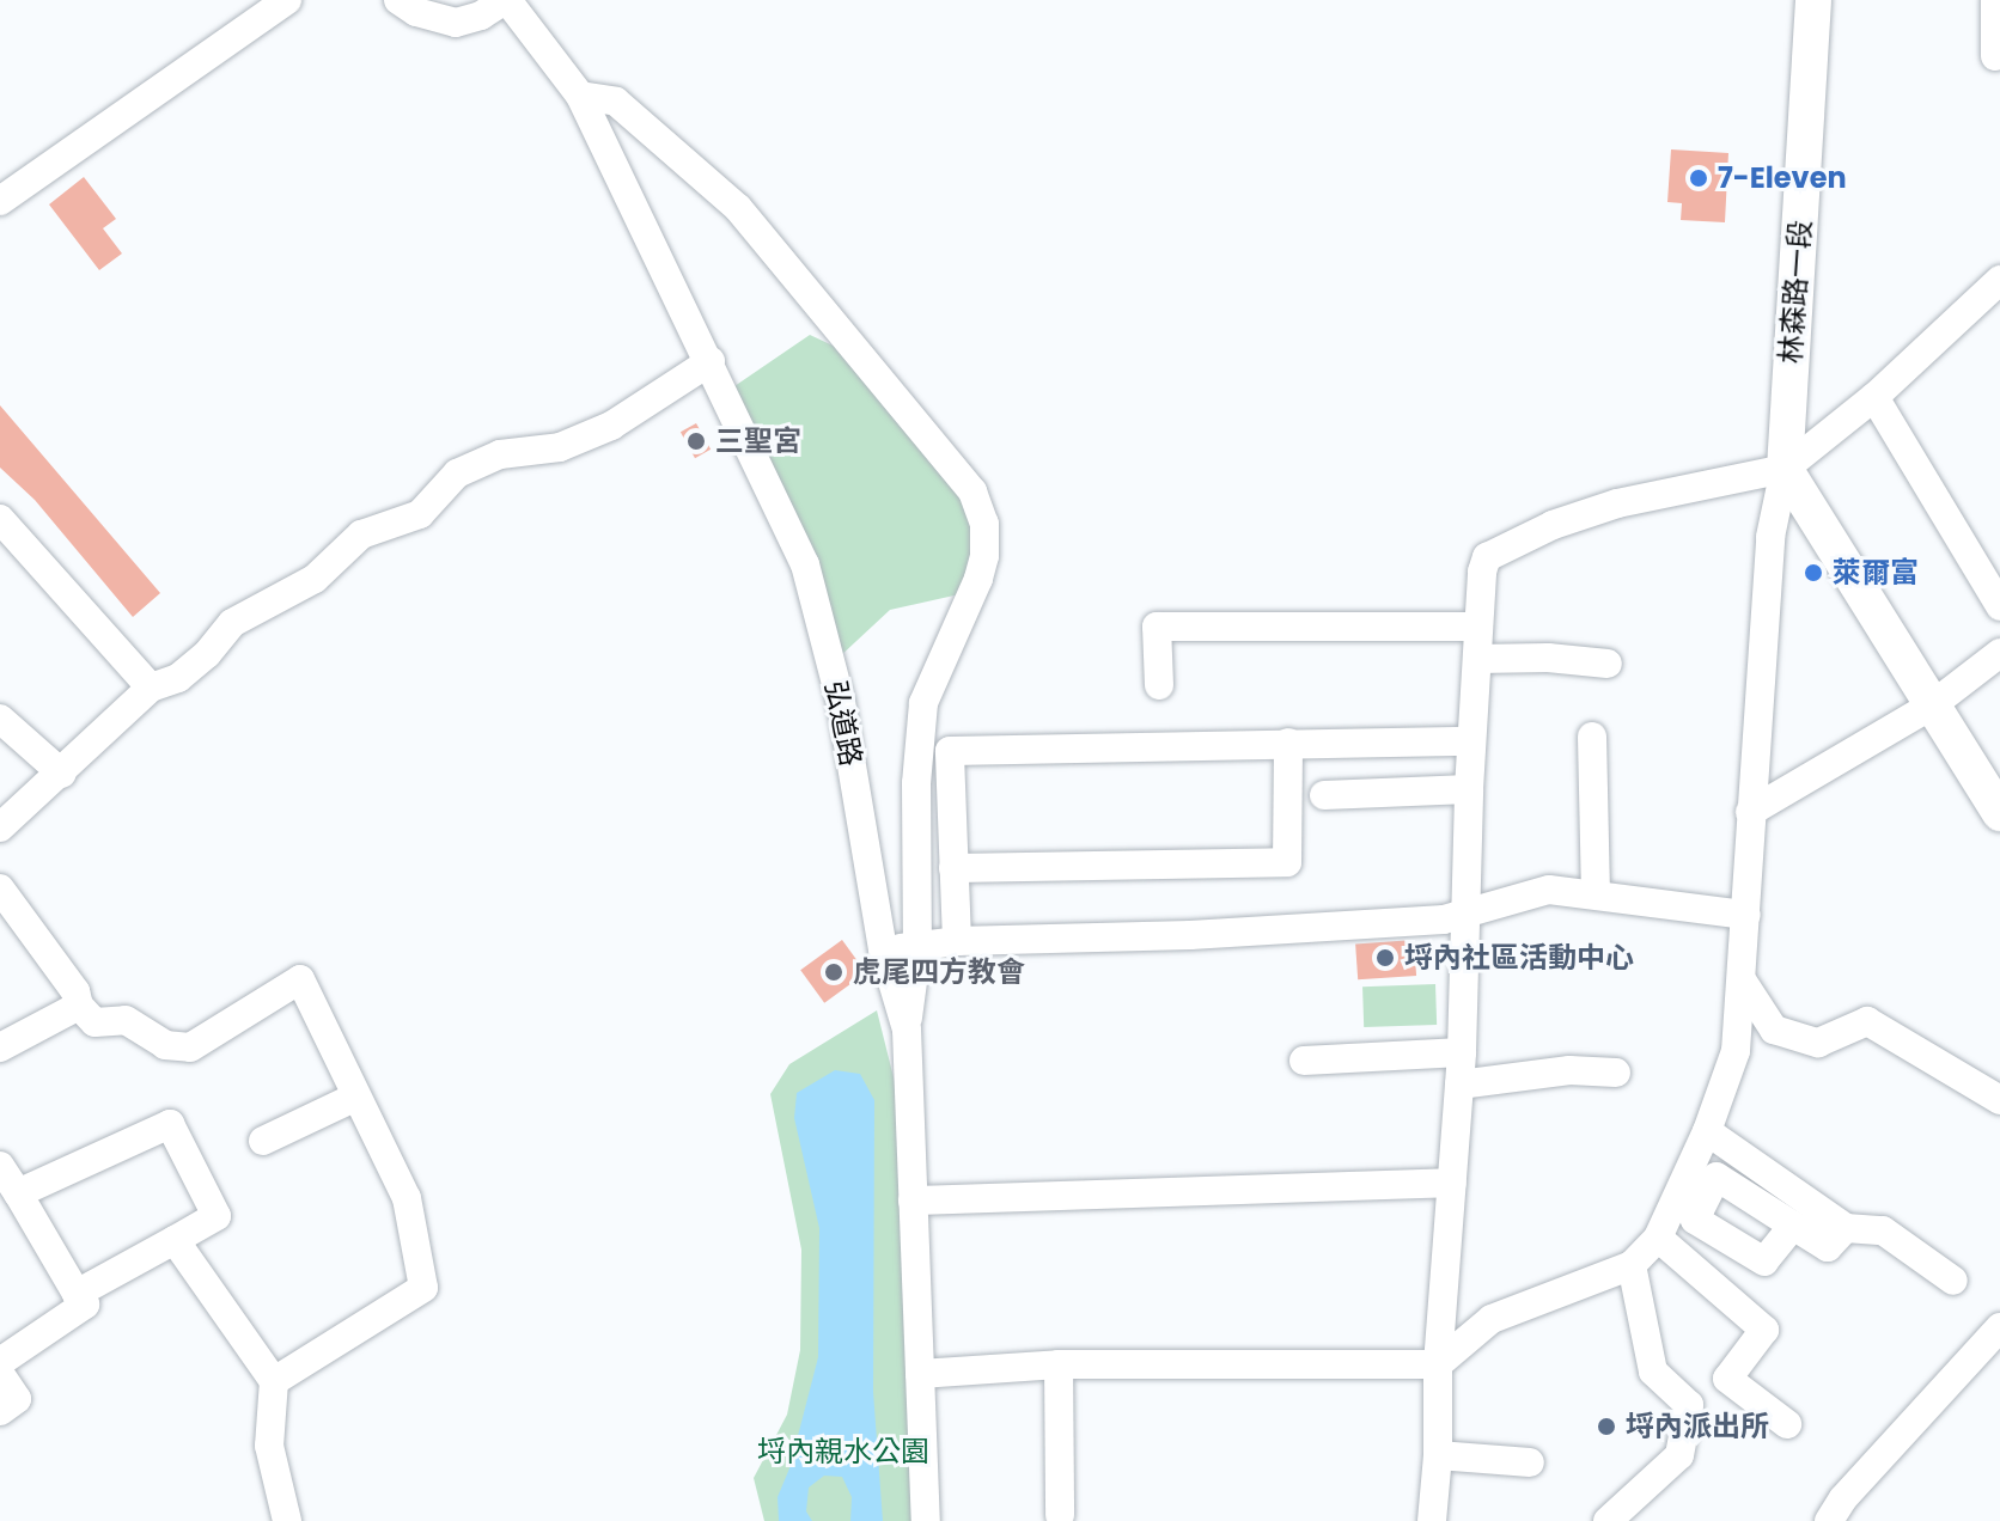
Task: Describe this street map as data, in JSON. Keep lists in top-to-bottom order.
{
  "streets": {
    "main road": ["林森路一段"],
    "street": ["弘道路"]
  },
  "parks": ["埒內親水公園"],
  "places": [
    "7-Eleven",
    "三聖宮",
    "萊爾富",
    "埒內社區活動中心",
    "虎尾四方教會",
    "埒內派出所"
  ]
}
